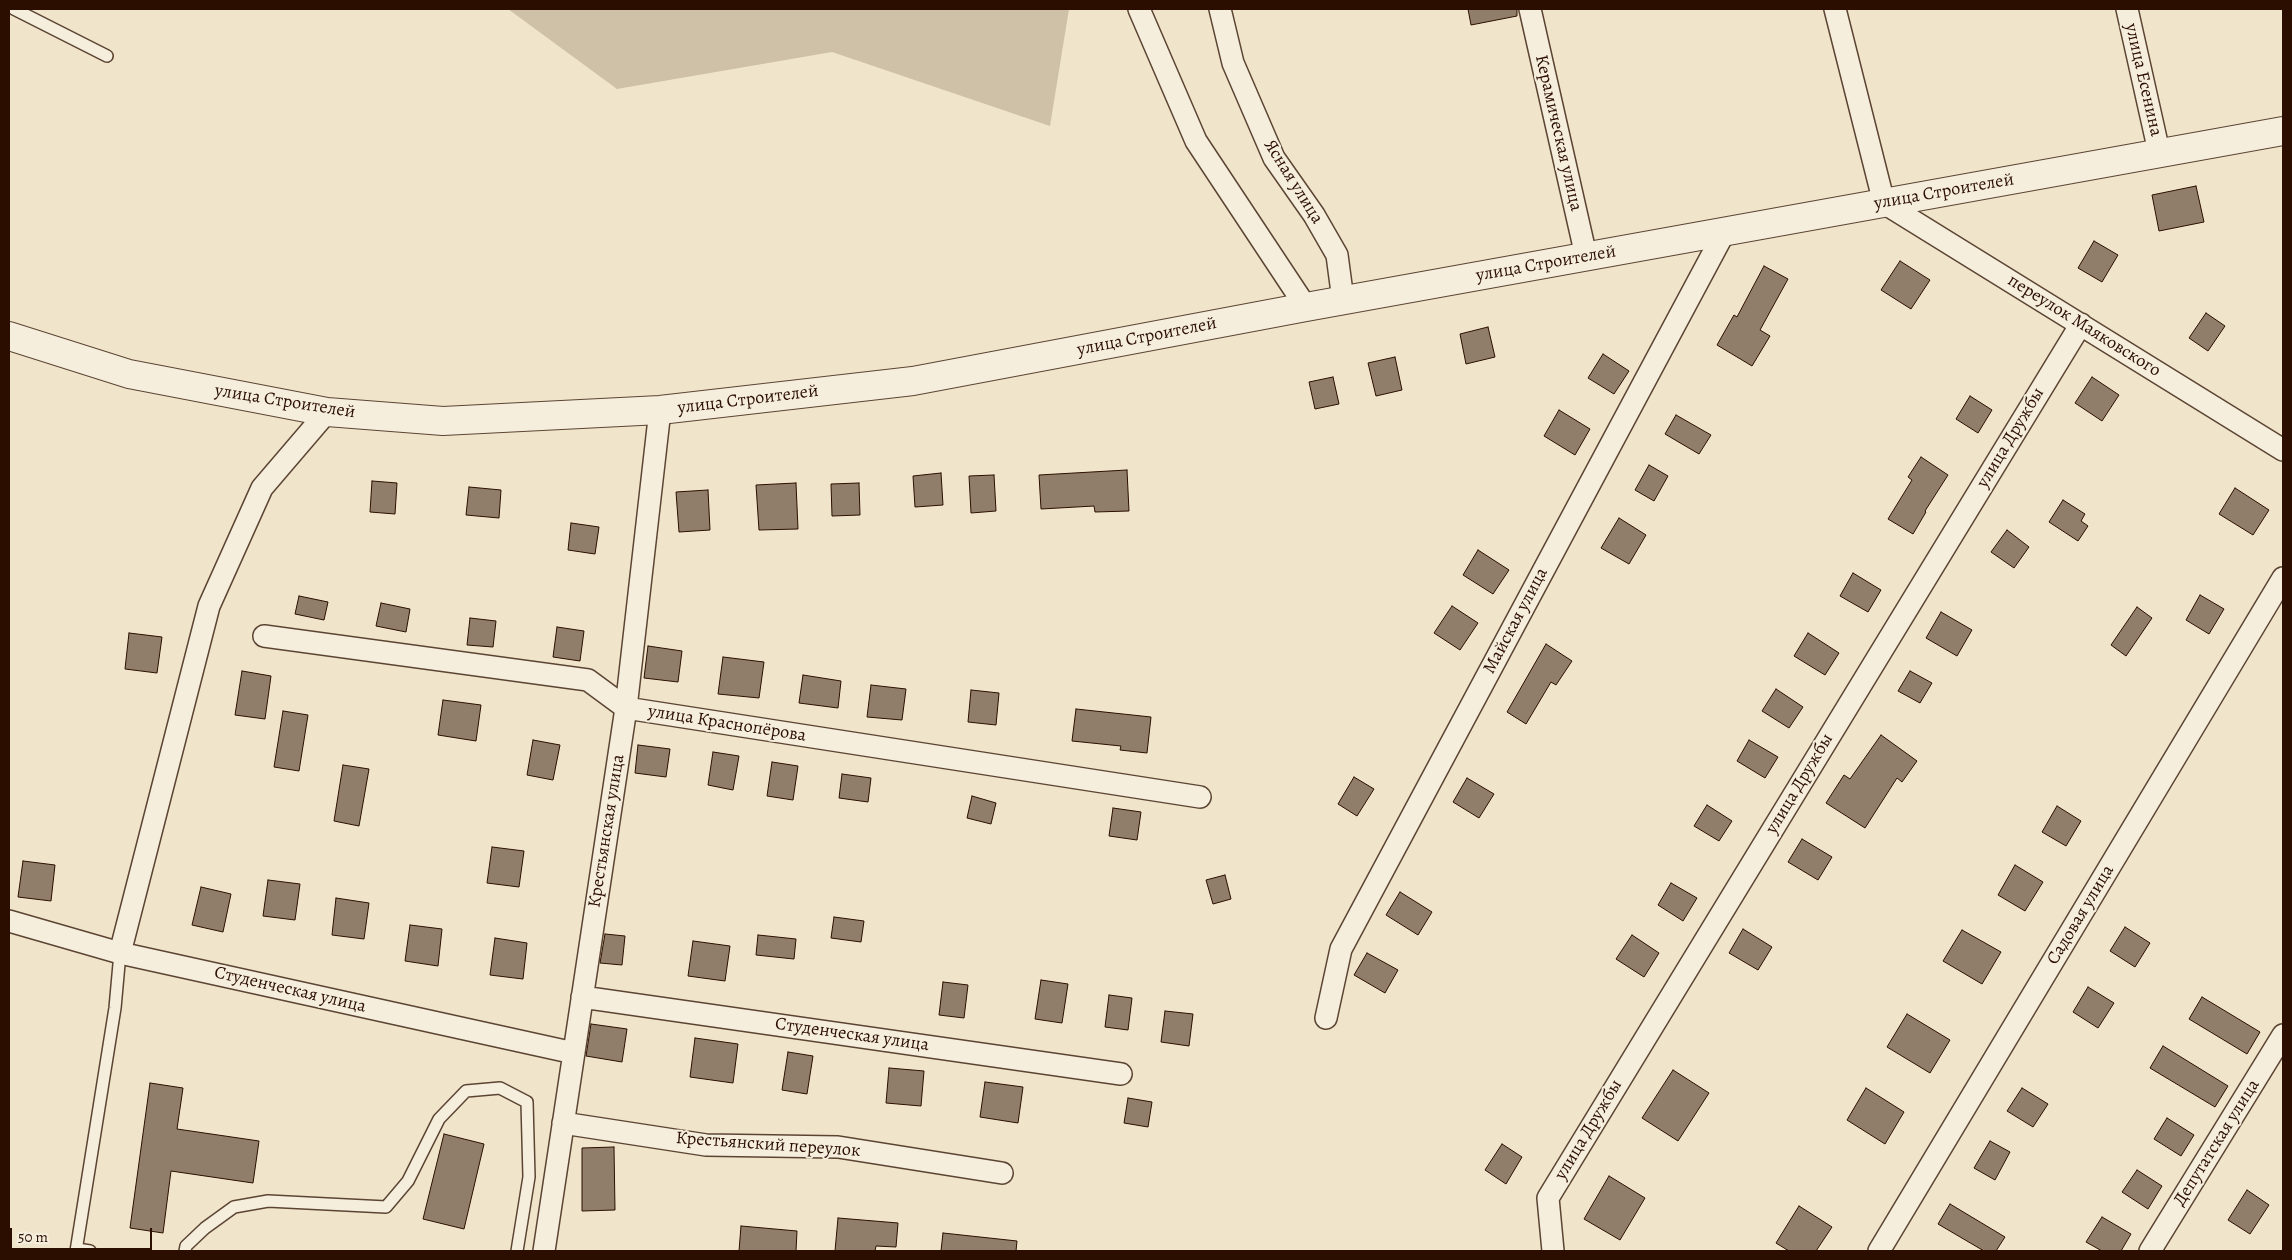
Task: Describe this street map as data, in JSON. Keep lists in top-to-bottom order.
{
  "streets": {
    "street": [
      "улица Есенина",
      "Керамическая улица",
      "Ясная улица",
      "улица Строителей",
      "переулок Маяковского",
      "улица Дружбы",
      "Майская улица",
      "улица Краснопёрова",
      "Крестьянская улица",
      "Садовая улица",
      "Студенческая улица",
      "Депутатская улица",
      "Крестьянский переулок"
    ]
  },
  "crossings": [
    ["улица Есенина", "улица Строителей"],
    ["Керамическая улица", "улица Строителей"],
    ["Ясная улица", "улица Строителей"],
    ["улица Строителей", "переулок Маяковского"],
    ["улица Строителей", "Майская улица"],
    ["улица Строителей", "Крестьянская улица"],
    ["переулок Маяковского", "улица Дружбы"],
    ["улица Краснопёрова", "Крестьянская улица"],
    ["Крестьянская улица", "Студенческая улица"],
    ["Крестьянская улица", "Крестьянский переулок"]
  ],
  "scale_bar": "50 m"
}
